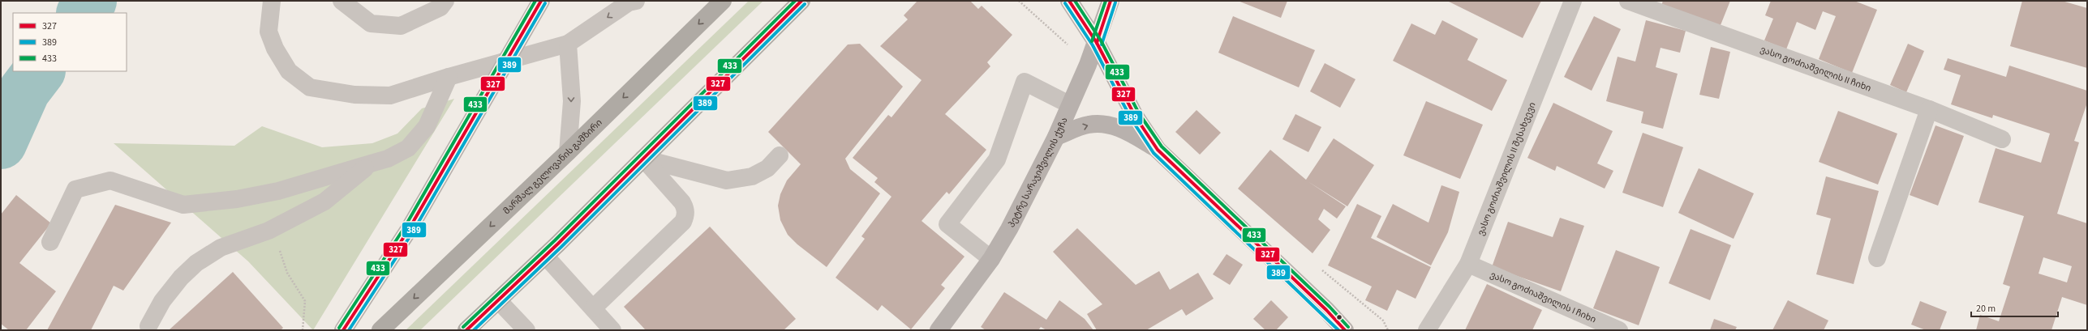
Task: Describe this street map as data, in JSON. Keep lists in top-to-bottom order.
{
  "streets": {
    "highway": ["მარშალ გელოვანის გამზირი"],
    "main road": ["პეტრე სარაჯიშვილის ქუჩა"],
    "street": ["ვასო გოძიაშვილის II ჩიხი", "ვასო გოძიაშვილის II შესახვევი", "ვასო გოძიაშვილის I ჩიხი"]
  },
  "crossings": [
    ["ვასო გოძიაშვილის II შესახვევი", "ვასო გოძიაშვილის I ჩიხი"]
  ],
  "lines": ["transit line 327", "transit line 433", "transit line 389"],
  "legend": ["327", "389", "433"],
  "scale_bar": "20 m"
}
